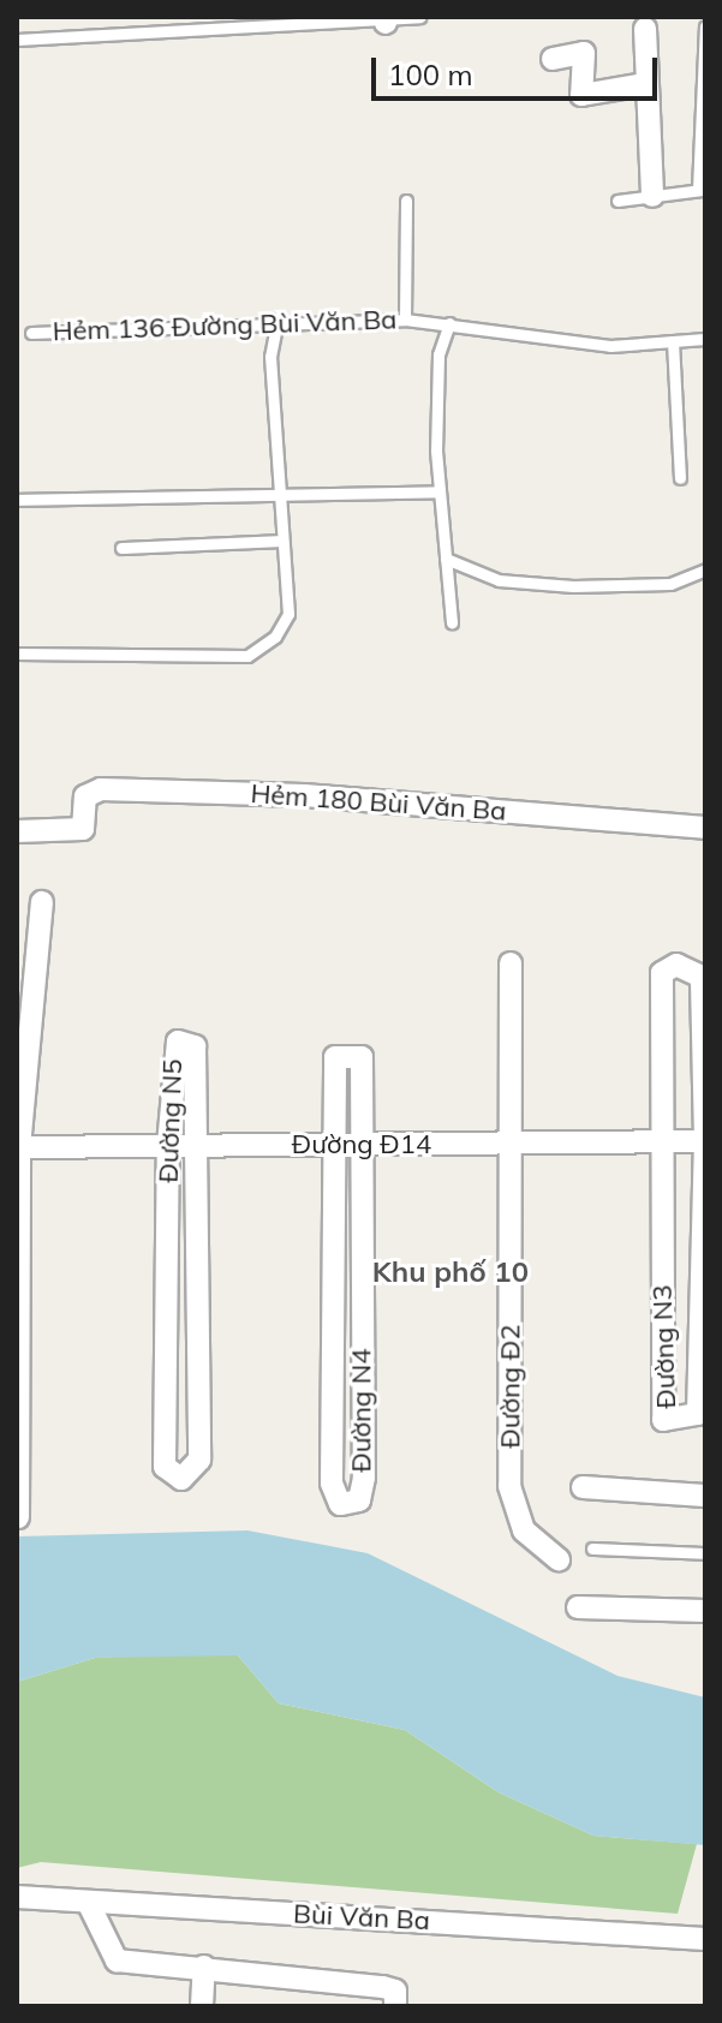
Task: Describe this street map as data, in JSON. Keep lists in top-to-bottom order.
{
  "streets": {
    "street": [
      "Hẻm 180 Bùi Văn Ba",
      "Đường N5",
      "Đường Đ14",
      "Đường N3",
      "Đường Đ2",
      "Đường N4",
      "Bùi Văn Ba"
    ],
    "lane": ["Hẻm 136 Đường Bùi Văn Ba"]
  },
  "crossings": [
    ["Đường N5", "Đường Đ14"],
    ["Đường Đ14", "Đường N3"],
    ["Đường Đ14", "Đường Đ2"],
    ["Đường Đ14", "Đường N4"]
  ],
  "districts": ["Khu phố 10"],
  "scale_bar": "100 m"
}
